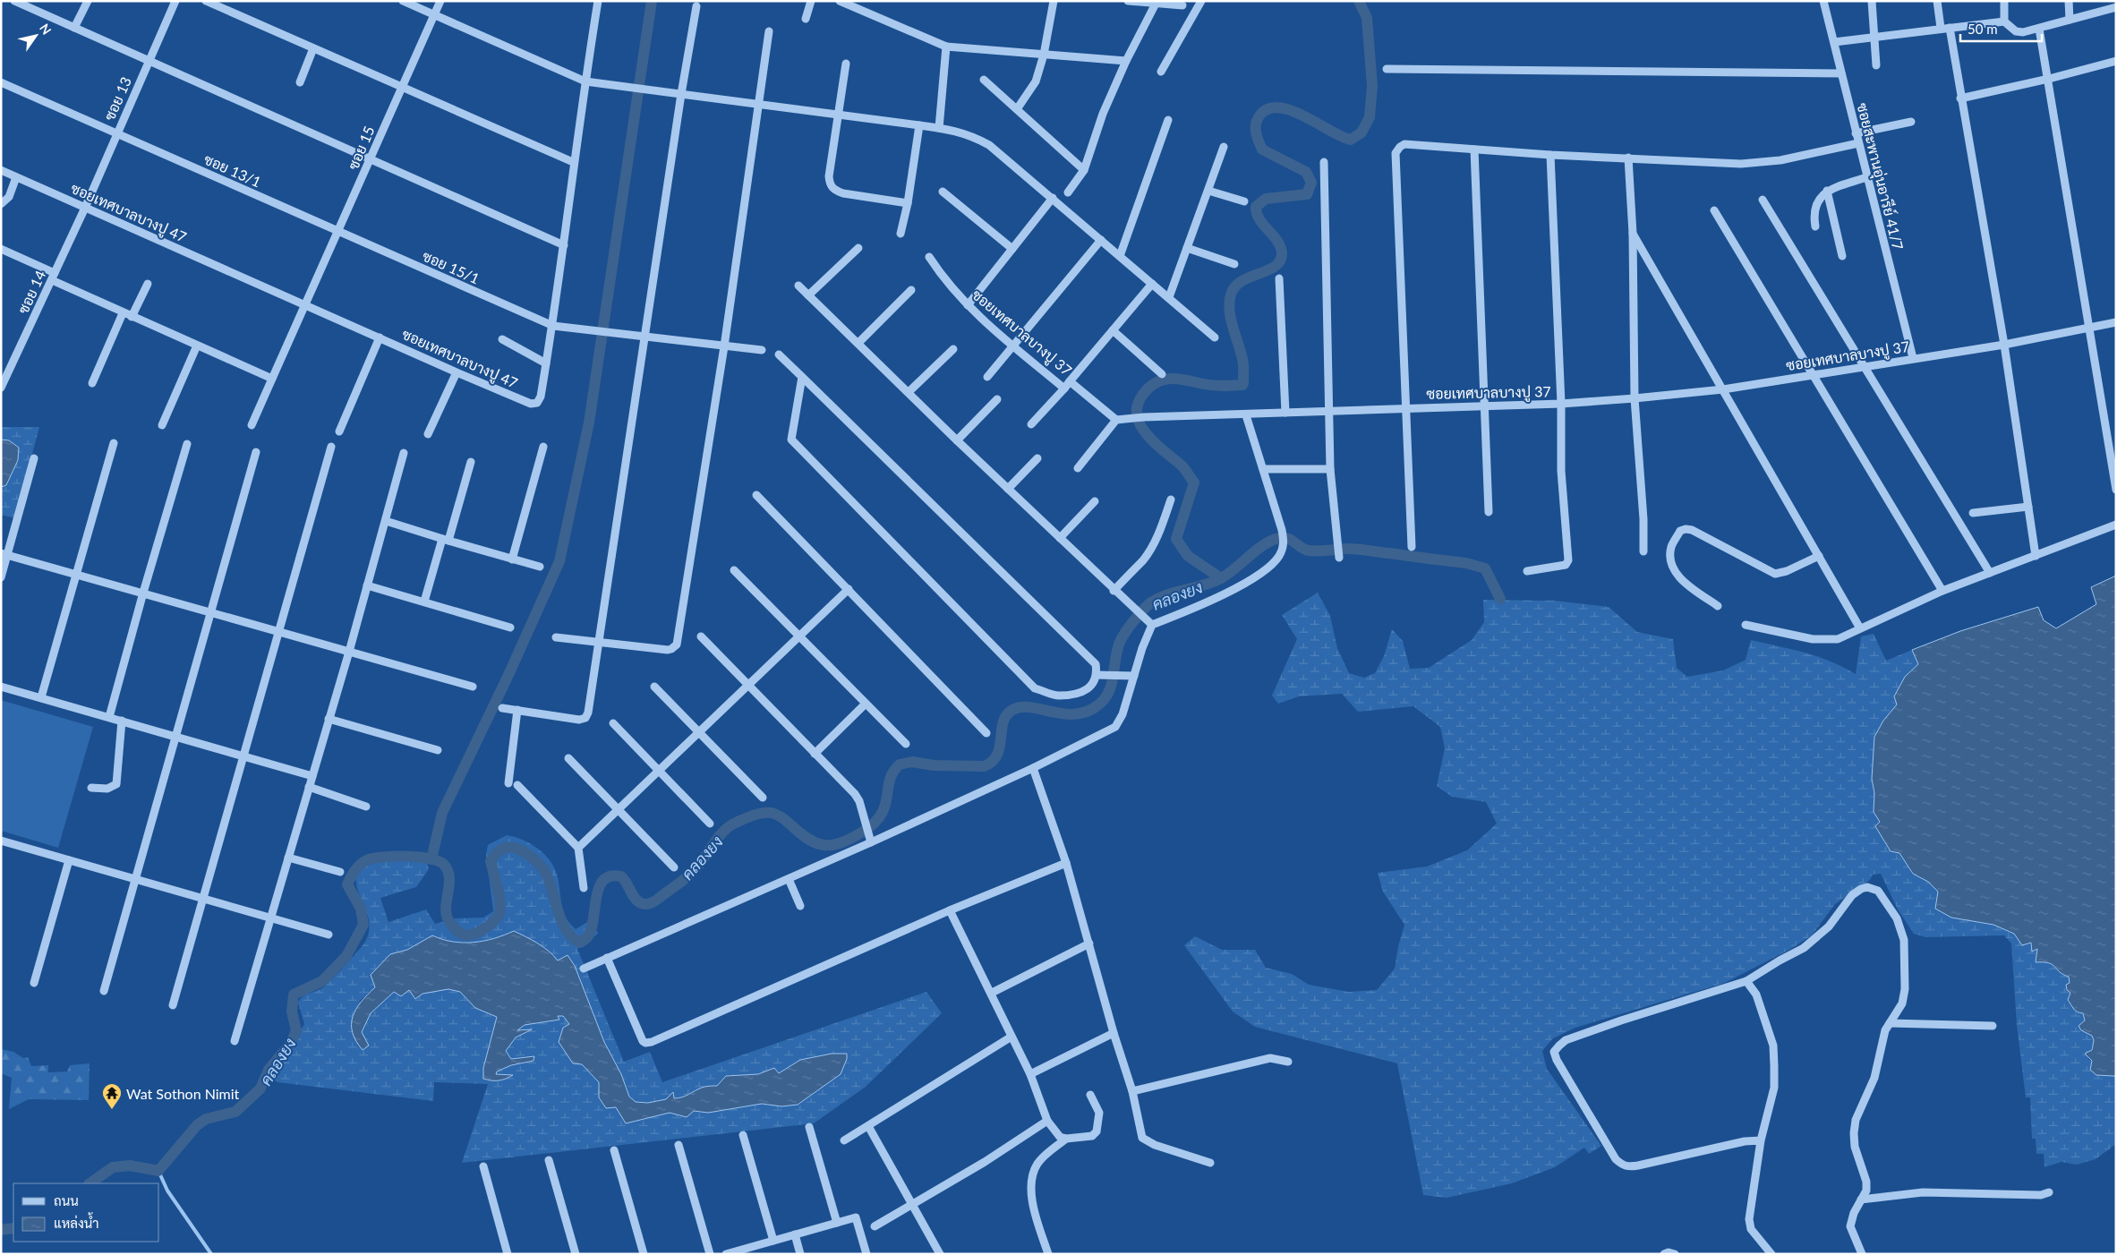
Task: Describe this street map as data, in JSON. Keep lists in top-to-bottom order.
{
  "streets": {
    "street": [
      "ซอย 13",
      "ซอย 15",
      "ซอย 13/1",
      "ซอยสะพานอุ่นอารีย์ 41/7",
      "ซอยเทศบาลบางปู 47",
      "ซอย 15/1",
      "ซอย 14",
      "ซอยเทศบาลบางปู 37"
    ]
  },
  "crossings": [
    ["ซอย 13", "ซอย 13/1"],
    ["ซอย 13", "ซอยเทศบาลบางปู 47"],
    ["ซอย 13", "ซอย 14"],
    ["ซอย 15", "ซอย 13/1"],
    ["ซอย 15", "ซอยเทศบาลบางปู 47"],
    ["ซอย 15", "ซอย 15/1"],
    ["ซอย 13/1", "ซอย 15/1"],
    ["ซอยสะพานอุ่นอารีย์ 41/7", "ซอยเทศบาลบางปู 37"],
    ["ซอยเทศบาลบางปู 47", "ซอย 15/1"],
    ["ซอยเทศบาลบางปู 47", "ซอย 14"]
  ],
  "water": ["คลองยง"],
  "places": {
    "temple": ["Wat Sothon Nimit"]
  },
  "legend": ["ถนน", "แหล่งน้ำ"],
  "scale_bar": "50 m",
  "north": "top right"
}
